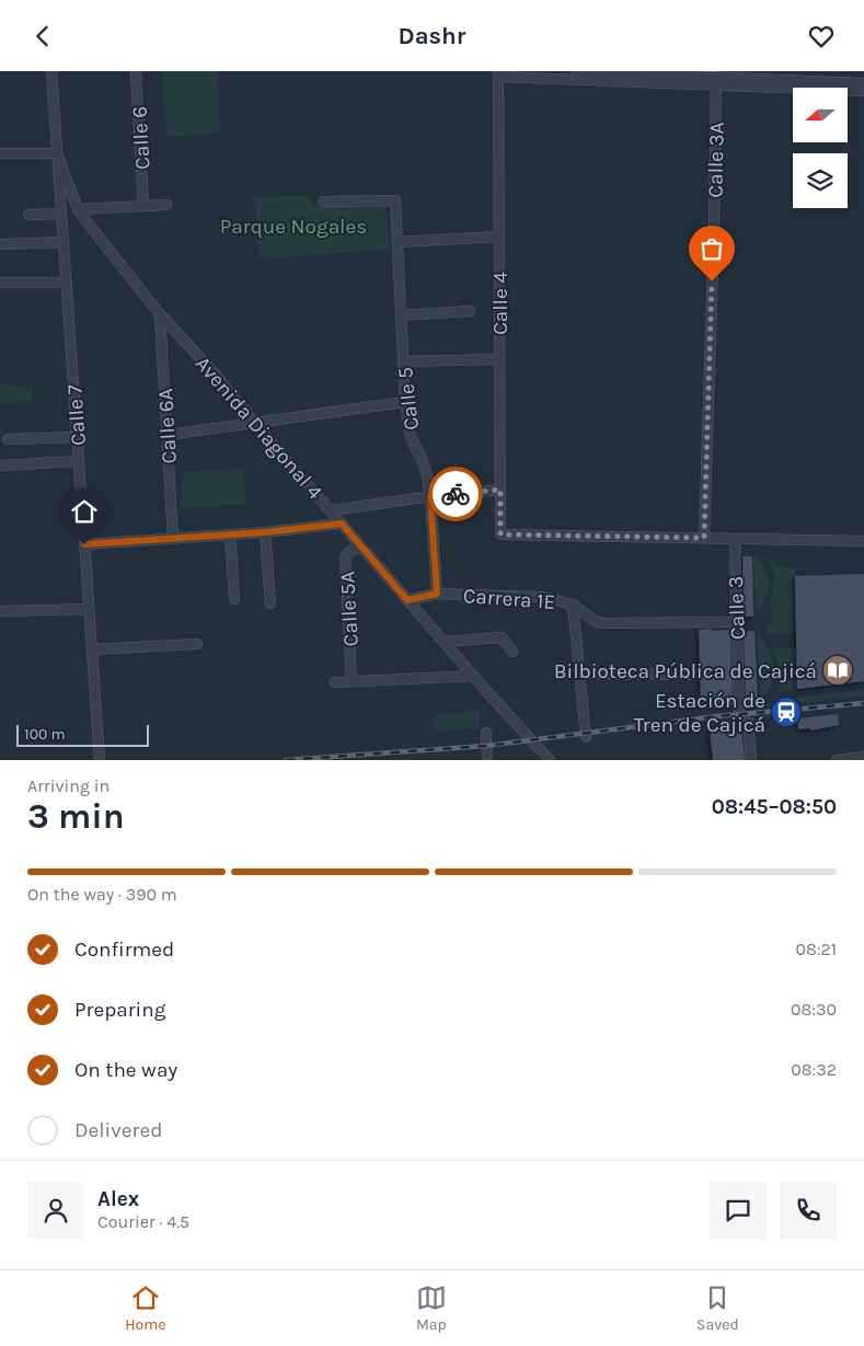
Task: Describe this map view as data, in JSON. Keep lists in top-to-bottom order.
{
  "streets": {
    "street": [
      "Calle 6",
      "Calle 3A",
      "Calle 4",
      "Calle 5",
      "Calle 7",
      "Calle 6A",
      "Avenida Diagonal 4",
      "Carrera 1E",
      "Calle 3",
      "Calle 5A"
    ]
  },
  "crossings": [
    ["Calle 3A", "Calle 4"],
    ["Calle 5", "Carrera 1E"],
    ["Calle 7", "Avenida Diagonal 4"],
    ["Calle 6A", "Avenida Diagonal 4"],
    ["Avenida Diagonal 4", "Carrera 1E"],
    ["Avenida Diagonal 4", "Calle 5A"],
    ["Carrera 1E", "Calle 3"]
  ],
  "parks": ["Parque Nogales"],
  "places": {
    "library": ["Bilbioteca Pública de Cajicá"],
    "station": ["Estación de Tren de Cajicá"]
  },
  "scale_bar": "100 m",
  "north": "left",
  "page": {
    "header": "Dashr",
    "scale": "100 m",
    "heading": ["3 min", "Arriving in", "08:45–08:50"],
    "panel": ["Alex", "Courier · 4.5"],
    "bar": "On the way · 390 m",
    "list": [
      ["Confirmed", "08:21"],
      ["Preparing", "08:30"],
      ["On the way", "08:32"],
      "Delivered"
    ],
    "tabs": ["Home", "Map", "Saved"]
  }
}
